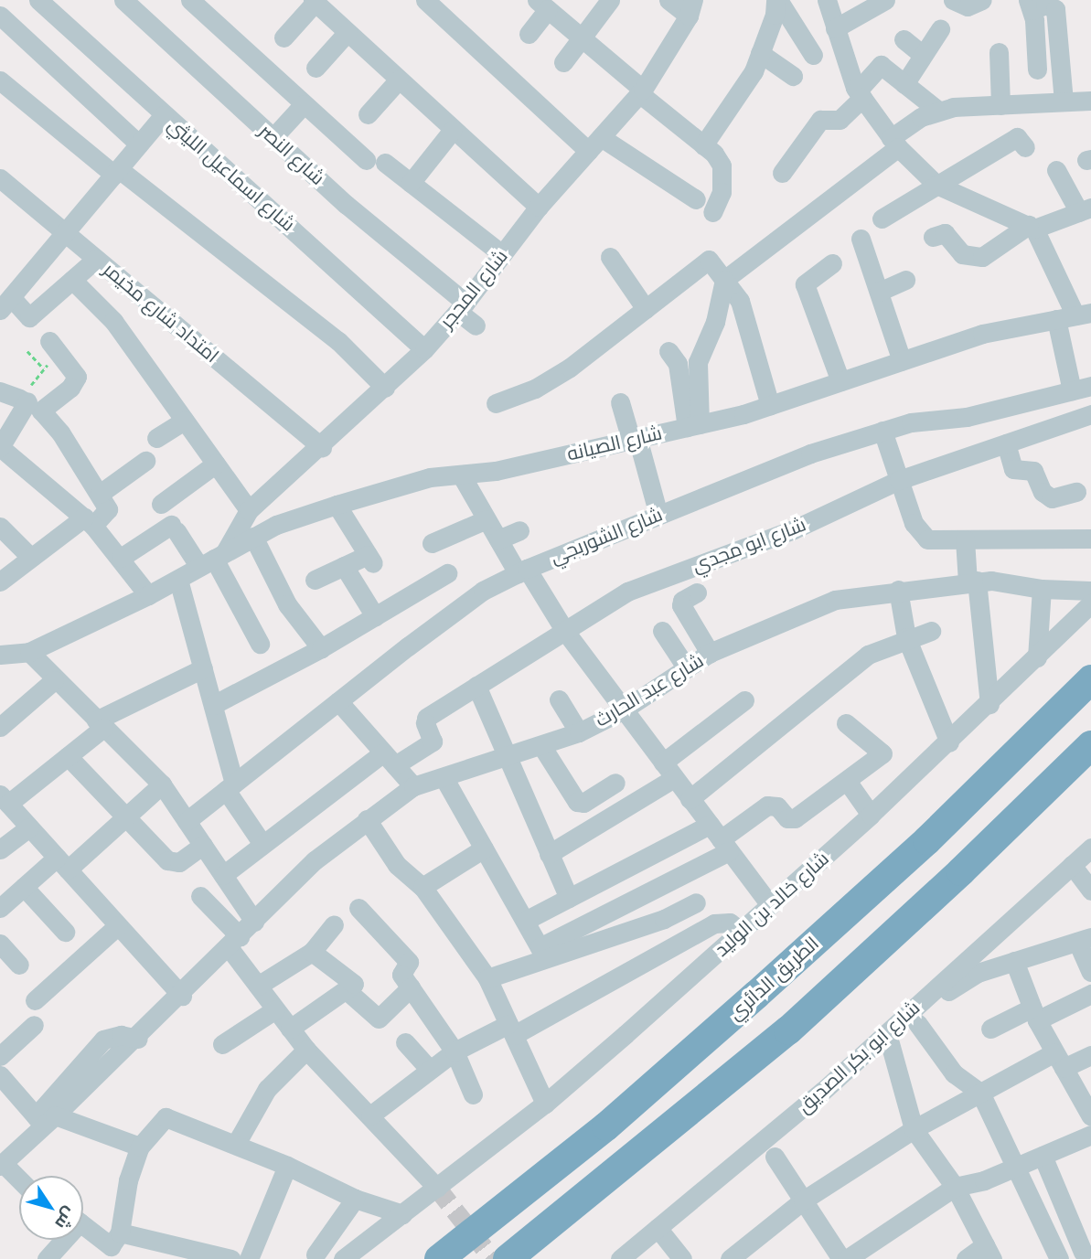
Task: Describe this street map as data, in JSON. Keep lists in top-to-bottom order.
{
  "streets": {
    "highway": ["الطريق الدائري"],
    "street": [
      "شارع النصر",
      "شارع اسماعيل الليثي",
      "شارع المحجر",
      "امتداد شارع مخيمر",
      "شارع الصيانه",
      "شارع الشوربجي",
      "شارع ابو مجدي",
      "شارع عبد الحارث",
      "شارع خالد بن الوليد",
      "شارع ابو بكر الصديق"
    ]
  },
  "crossings": [
    ["شارع النصر", "شارع المحجر"],
    ["شارع اسماعيل الليثي", "شارع المحجر"],
    ["شارع المحجر", "امتداد شارع مخيمر"],
    ["شارع المحجر", "شارع الصيانه"]
  ],
  "north": "bottom right"
}
